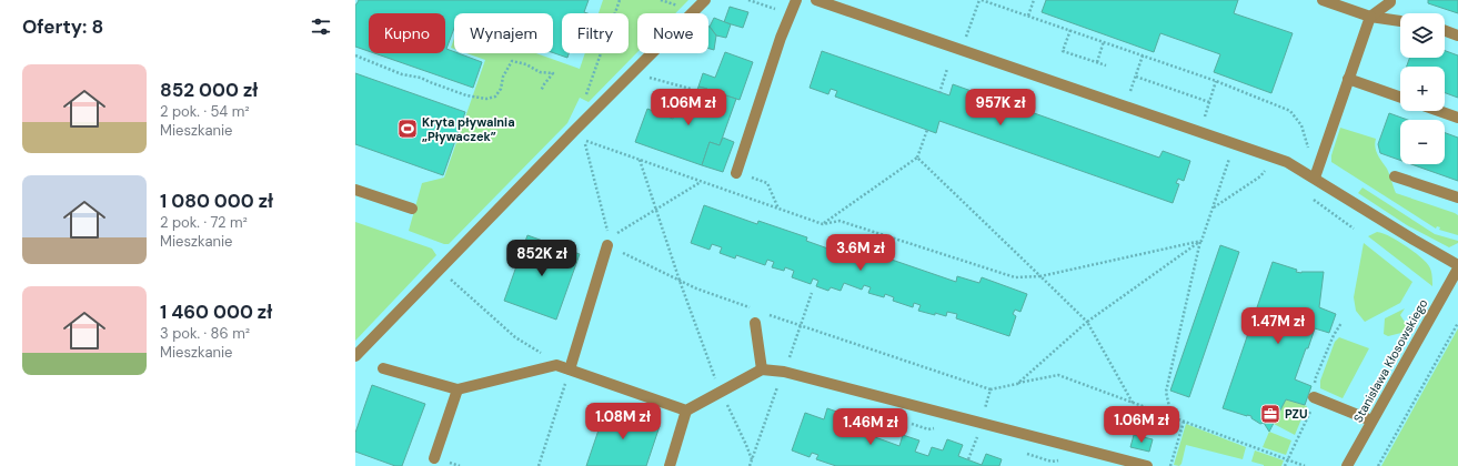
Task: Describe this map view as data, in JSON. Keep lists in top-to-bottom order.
{
  "streets": {
    "street": ["Stanisława Kłosowskiego"]
  },
  "places": {
    "sports": ["Kryta pływalnia „Pływaczek”"],
    "office": ["PZU"]
  },
  "page": {
    "heading": "Oferty: 8",
    "map_buttons": ["+", "−"],
    "chip": [
      "Kupno",
      "Wynajem",
      "Filtry",
      "Nowe"
    ],
    "list": [
      {
        "name": "852 000 zł",
        "note": "2 pok. · 54 m² · Mieszkanie"
      },
      {
        "name": "1 080 000 zł",
        "note": "2 pok. · 72 m² · Mieszkanie"
      },
      {
        "name": "1 460 000 zł",
        "note": "3 pok. · 86 m² · Mieszkanie"
      }
    ],
    "price": [
      "1.06M zł",
      "957K zł",
      "3.6M zł",
      "852K zł",
      "1.47M zł",
      "1.08M zł",
      "1.06M zł",
      "1.46M zł"
    ]
  }
}
